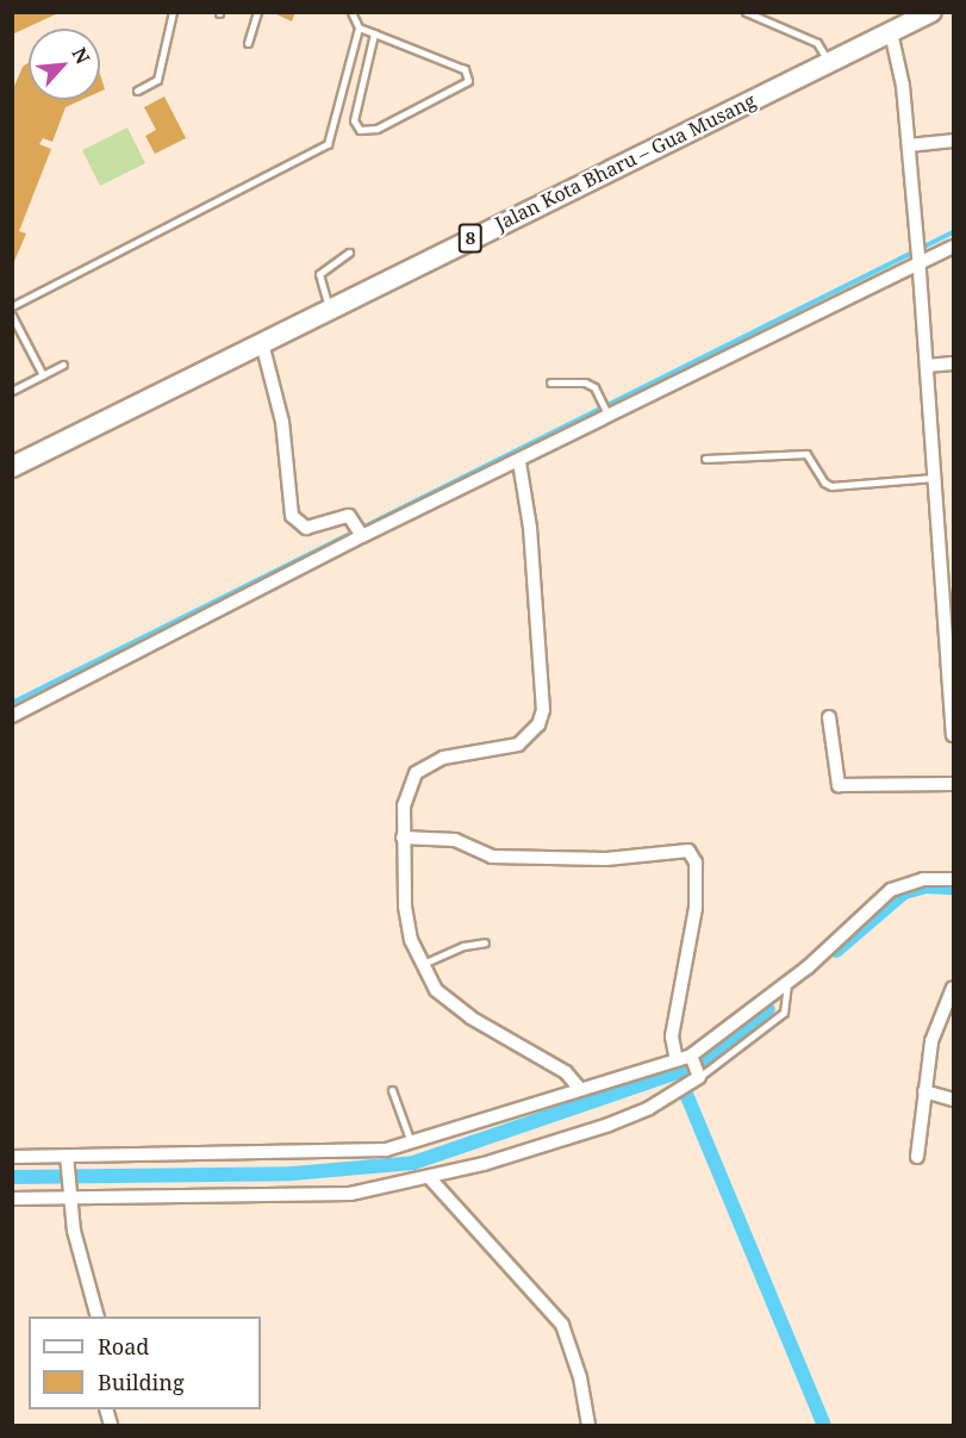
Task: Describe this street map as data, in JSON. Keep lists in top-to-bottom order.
{
  "streets": {
    "main road": ["Jalan Kota Bharu – Gua Musang", "8"]
  },
  "legend": ["Road", "Building"],
  "north": "top right"
}
